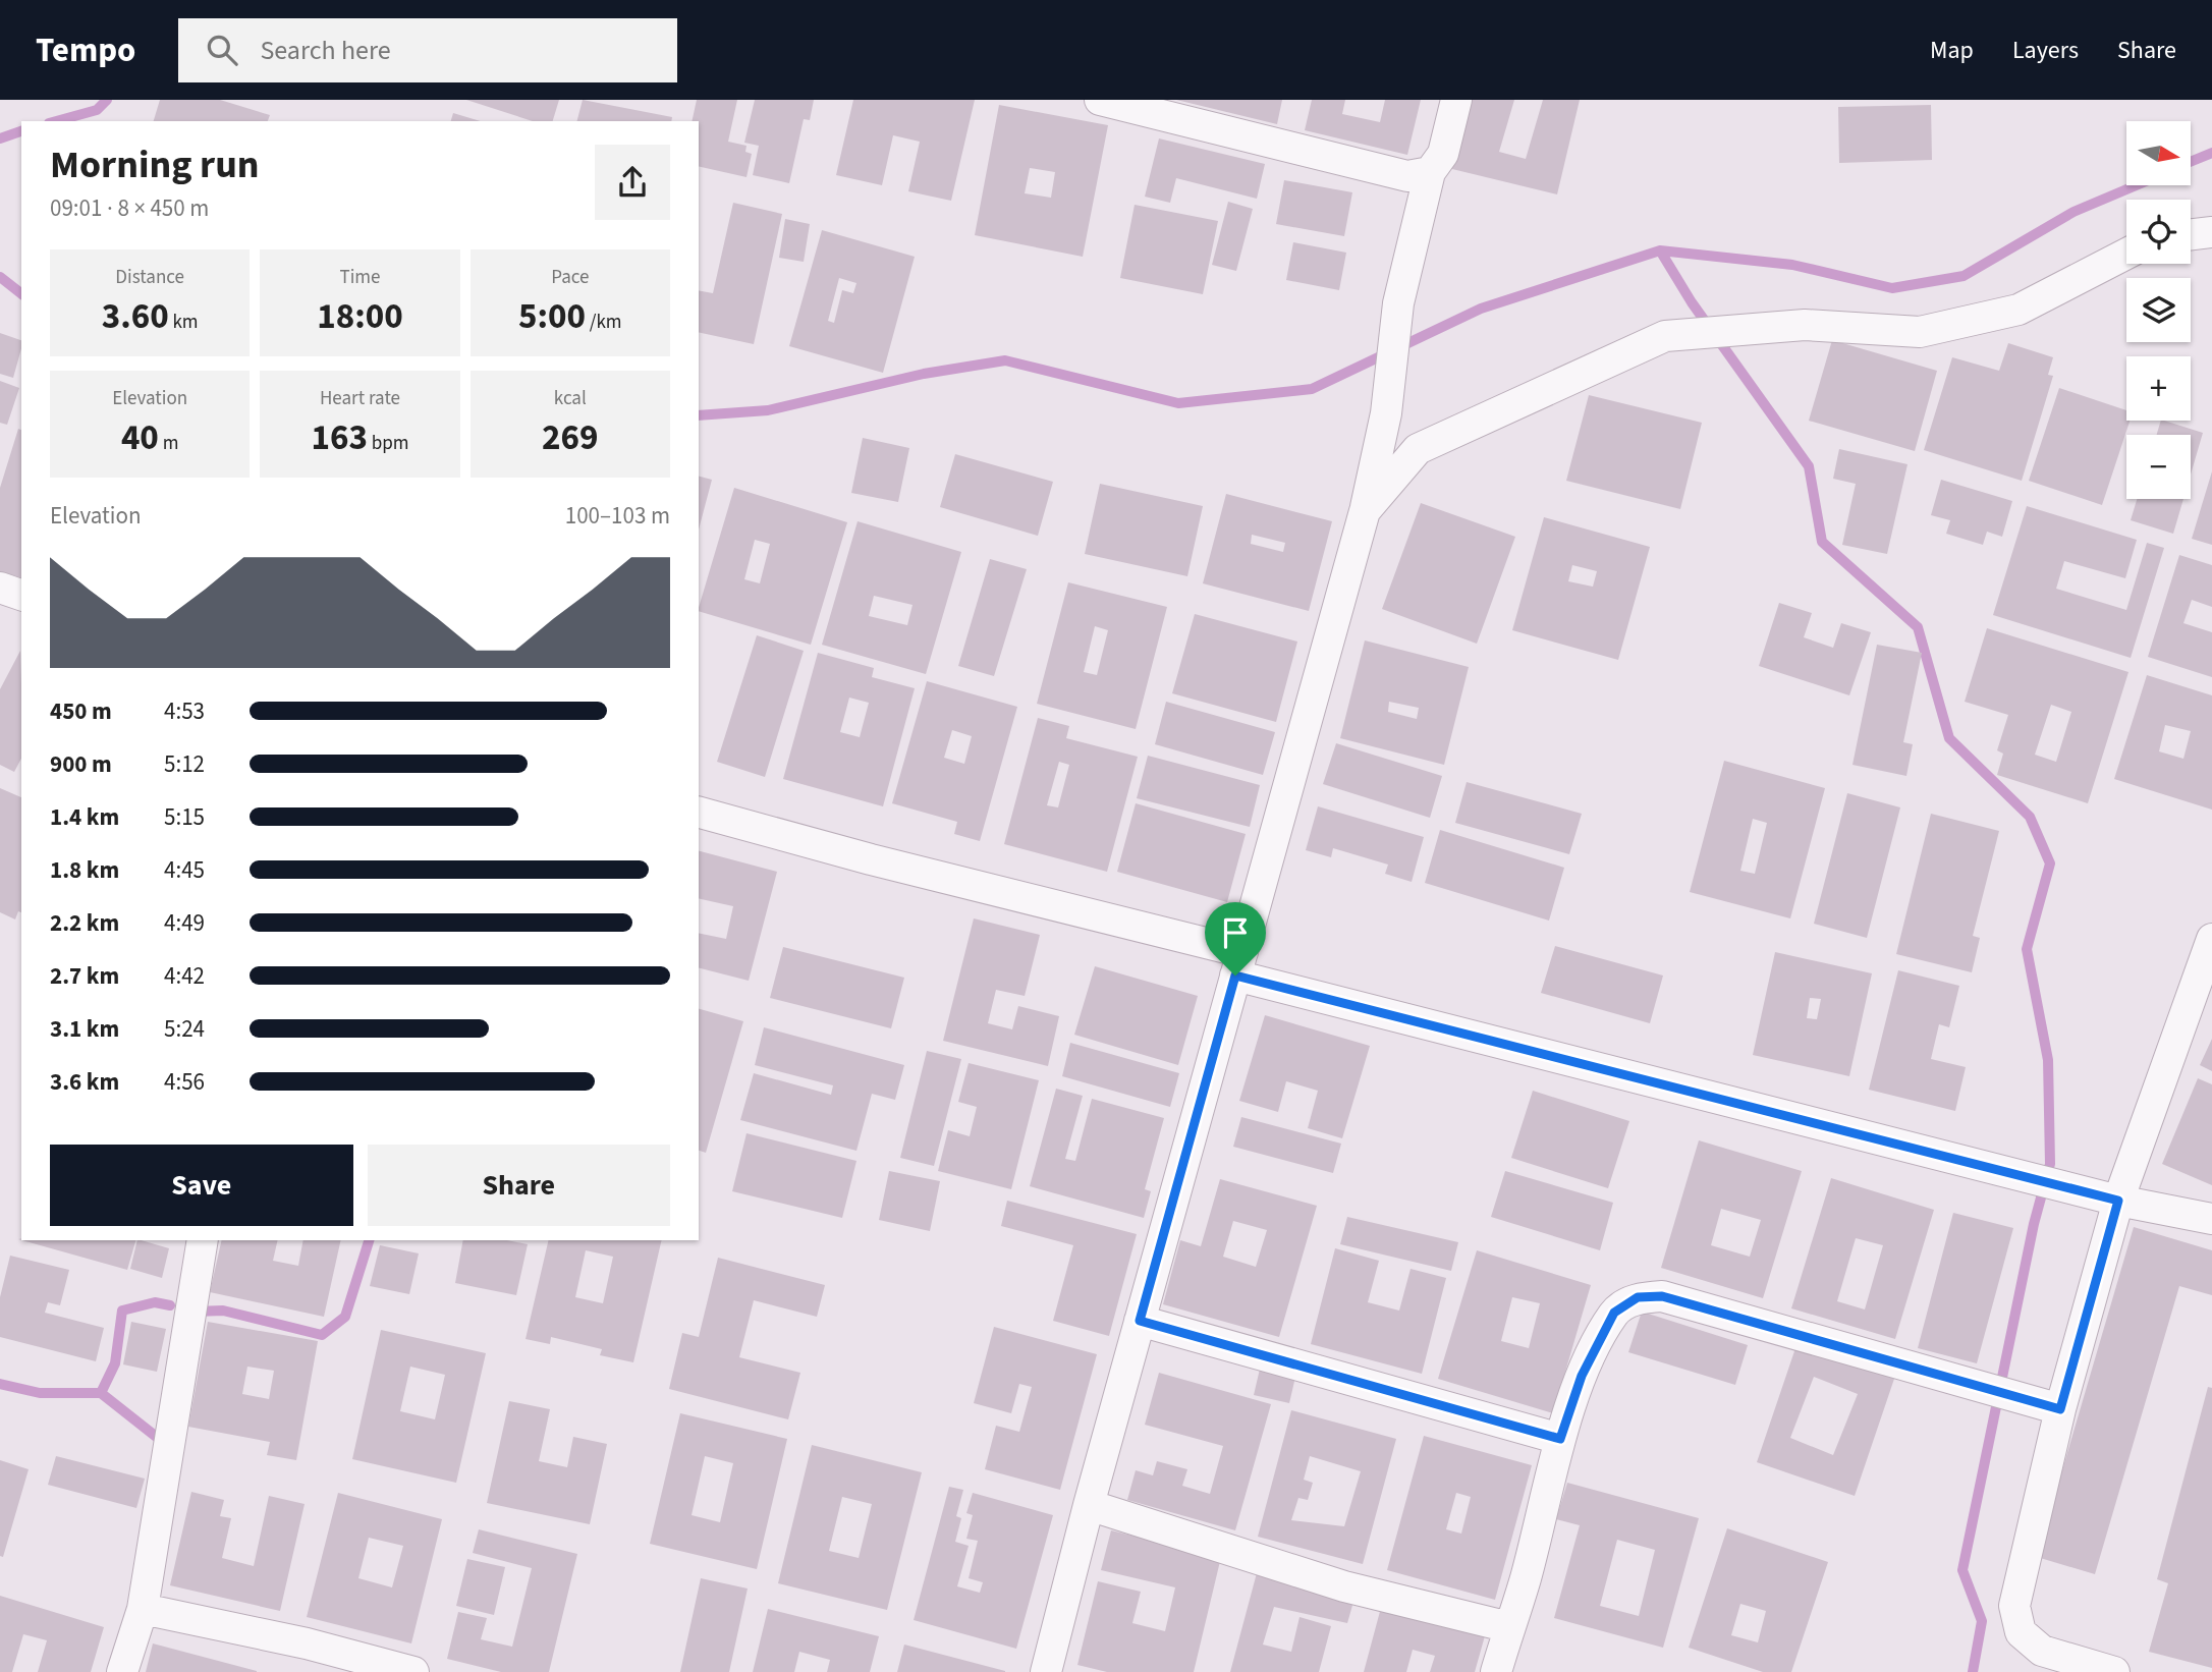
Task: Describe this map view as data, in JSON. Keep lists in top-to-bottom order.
{
  "north": "right",
  "page": {
    "header": "Tempo",
    "search": "Search here",
    "nav": ["Map", "Layers", "Share"],
    "map_buttons": ["+", "−"],
    "heading": ["Morning run", "09:01 · 8 × 450 m"],
    "stats": [
      ["Distance", "3.60 km"],
      ["Time", "18:00"],
      ["Pace", "5:00 /km"],
      ["Elevation", "40 m"],
      ["Heart rate", "163 bpm"],
      ["kcal", "269"]
    ],
    "chart": ["Elevation", "100–103 m"],
    "list": [
      {
        "name": "450 m",
        "note": "4:53"
      },
      {
        "name": "900 m",
        "note": "5:12"
      },
      {
        "name": "1.4 km",
        "note": "5:15"
      },
      {
        "name": "1.8 km",
        "note": "4:45"
      },
      {
        "name": "2.2 km",
        "note": "4:49"
      },
      {
        "name": "2.7 km",
        "note": "4:42"
      },
      {
        "name": "3.1 km",
        "note": "5:24"
      },
      {
        "name": "3.6 km",
        "note": "4:56"
      }
    ],
    "buttons": ["Save", "Share"]
  }
}
